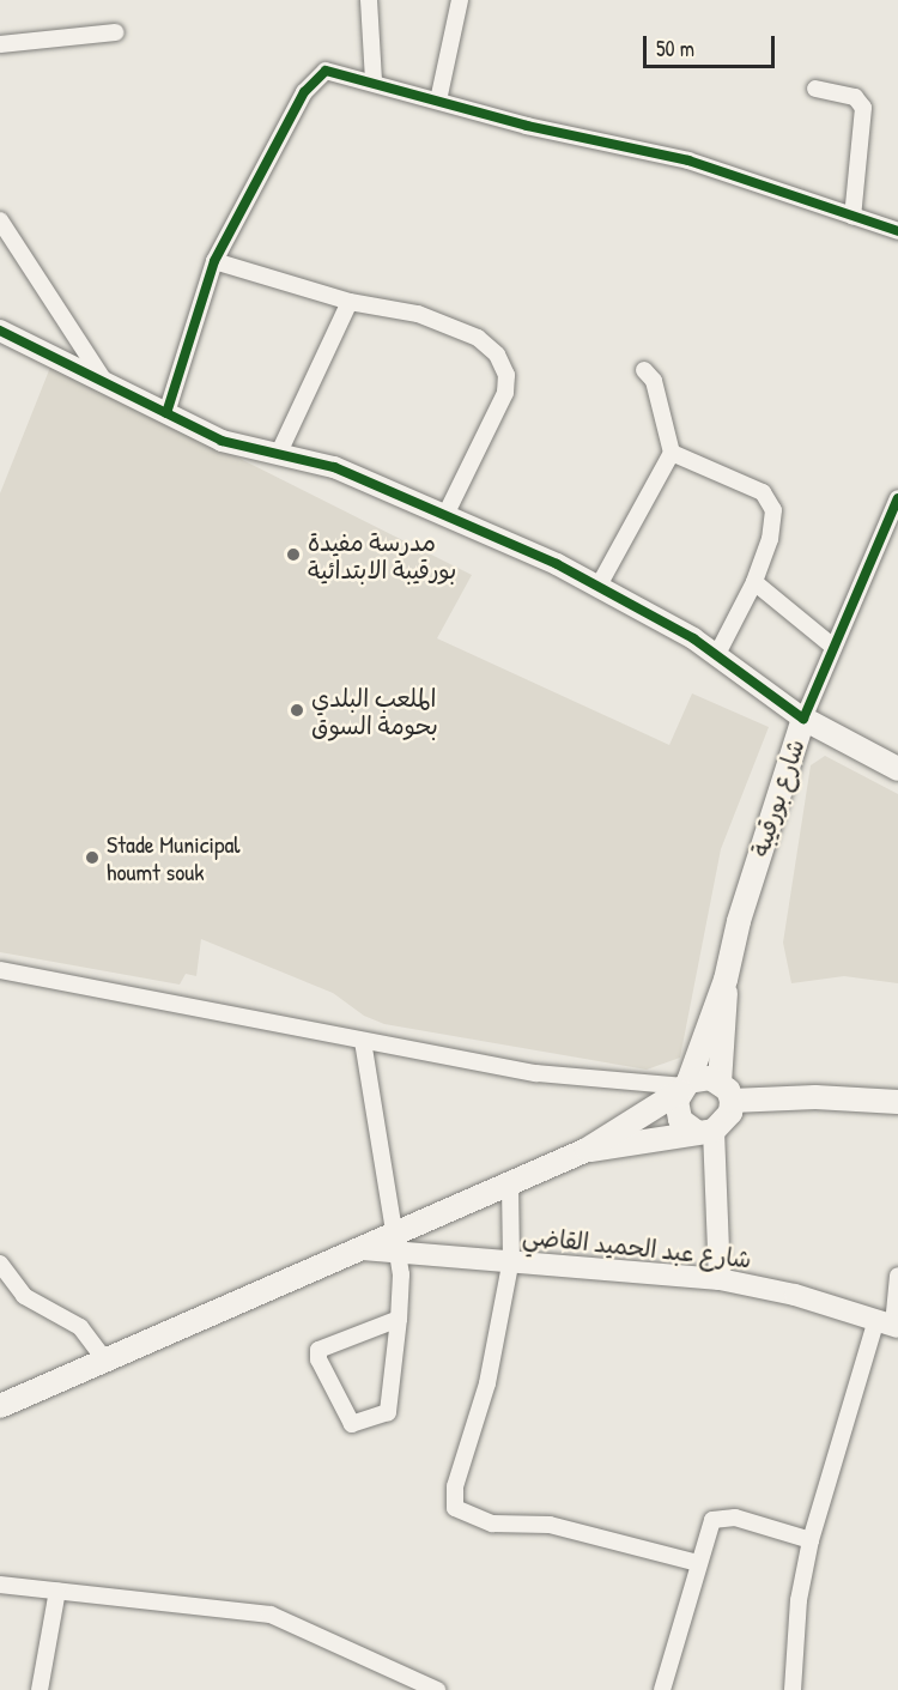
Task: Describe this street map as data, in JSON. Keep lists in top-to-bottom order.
{
  "streets": {
    "main road": ["شارع بورقيبة"],
    "street": ["شارع عبد الحميد القاضي"]
  },
  "places": ["مدرسة مفيدة بورقيبة الابتدائية", "الملعب البلدي بحومة السوق", "Stade Municipal houmt souk"],
  "scale_bar": "50 m"
}
